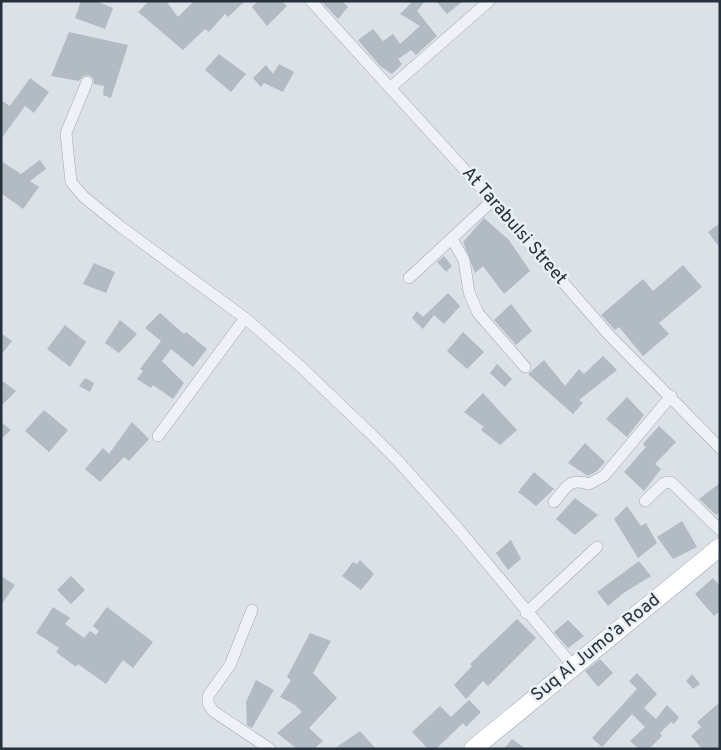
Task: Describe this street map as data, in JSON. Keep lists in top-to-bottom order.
{
  "streets": {
    "main road": ["Suq Al Jumo’a Road"],
    "street": ["At Tarabulsi Street"]
  }
}
